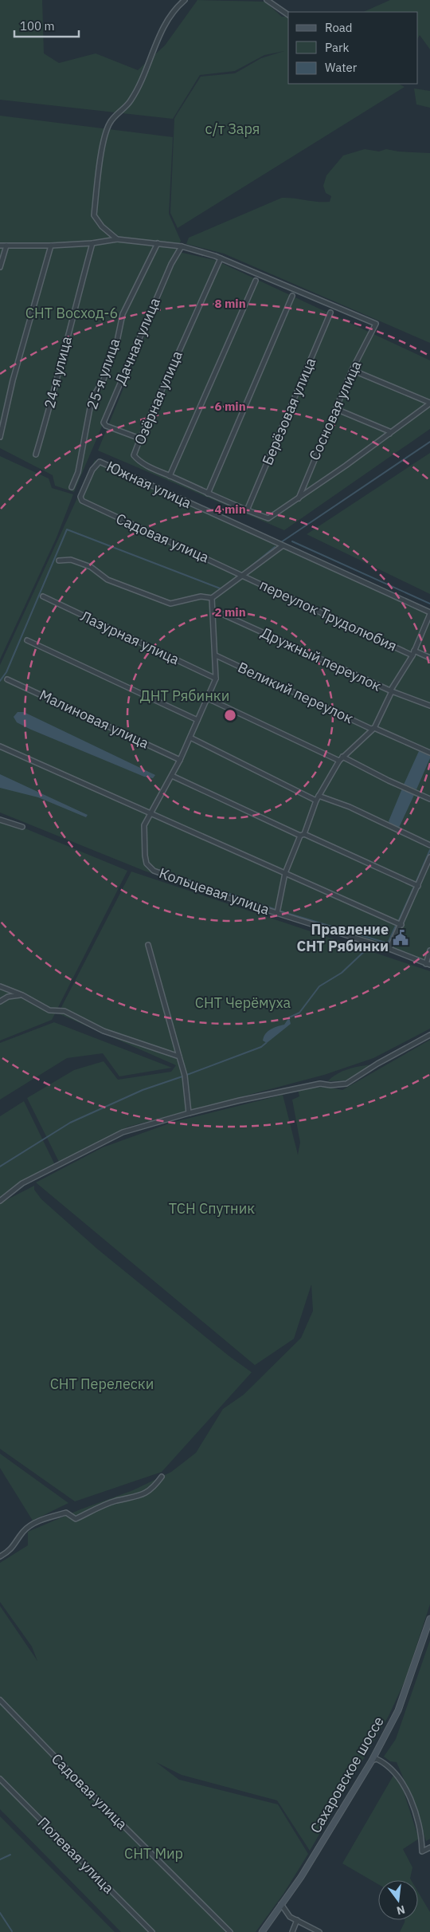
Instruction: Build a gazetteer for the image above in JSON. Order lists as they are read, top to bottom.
{
  "streets": {
    "main road": ["Сахаровское шоссе"],
    "street": [
      "Дачная улица",
      "24-я улица",
      "25-я улица",
      "Озёрная улица",
      "Сосновая улица",
      "Берёзовая улица",
      "Южная улица",
      "Садовая улица",
      "переулок Трудолюбия",
      "Лазурная улица",
      "Дружный переулок",
      "Великий переулок",
      "Малиновая улица",
      "Кольцевая улица",
      "Полевая улица"
    ]
  },
  "crossings": [
    ["Дачная улица", "Озёрная улица"],
    ["Озёрная улица", "Сосновая улица"],
    ["Озёрная улица", "Берёзовая улица"],
    ["Южная улица", "Садовая улица"],
    ["Садовая улица", "переулок Трудолюбия"],
    ["Лазурная улица", "Кольцевая улица"],
    ["Дружный переулок", "Кольцевая улица"],
    ["Великий переулок", "Кольцевая улица"],
    ["Малиновая улица", "Кольцевая улица"]
  ],
  "parks": [
    "с/т Заря",
    "СНТ Восход-6",
    "ДНТ Рябинки",
    "СНТ Черёмуха",
    "ТСН Спутник",
    "СНТ Перелески",
    "СНТ Мир"
  ],
  "places": {
    "public building": ["Правление СНТ Рябинки"]
  },
  "legend": ["Road", "Park", "Water"],
  "scale_bar": "100 m",
  "north": "bottom",
  "rings": [
    "8 min",
    "6 min",
    "4 min",
    "2 min"
  ]
}
